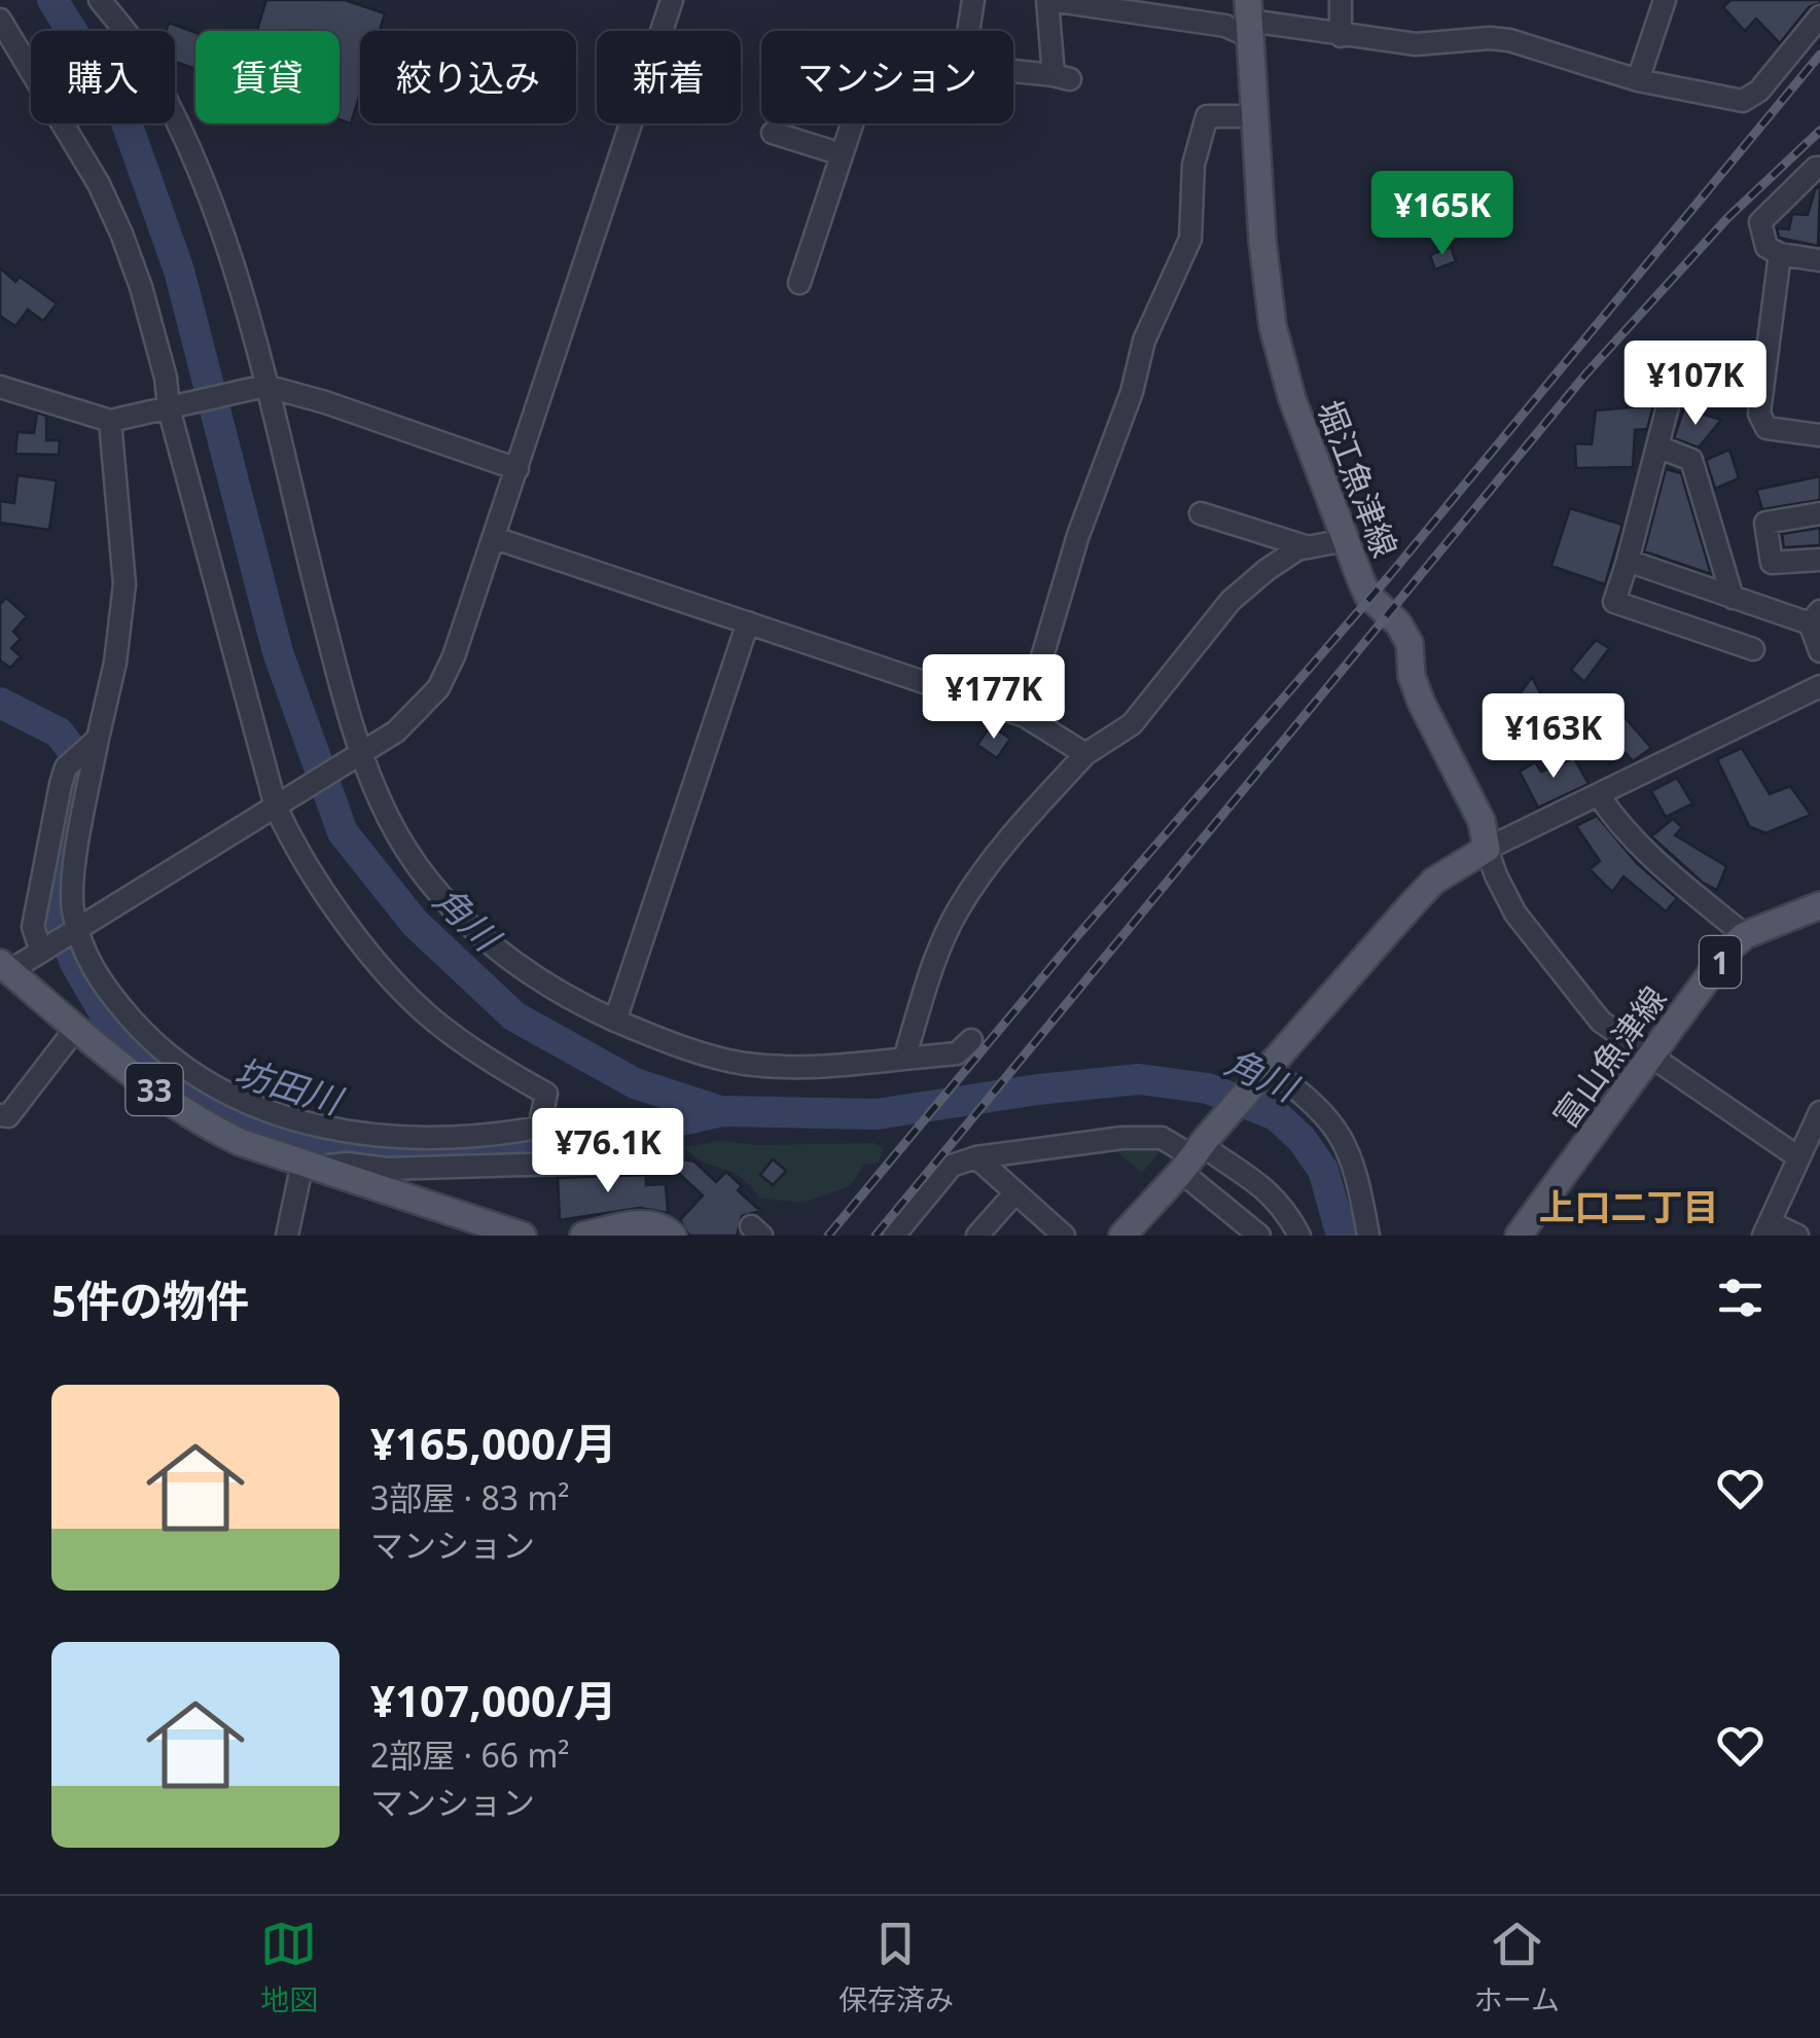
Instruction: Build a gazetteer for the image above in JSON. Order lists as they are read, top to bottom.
{
  "streets": {
    "main road": [
      "堀江魚津線",
      "1",
      "富山魚津線",
      "33"
    ]
  },
  "districts": ["上口二丁目"],
  "water": ["角川", "坊田川"],
  "page": {
    "chip": [
      "購入",
      "賃貸",
      "絞り込み",
      "新着",
      "マンション"
    ],
    "price": [
      "¥165K",
      "¥107K",
      "¥177K",
      "¥163K",
      "¥76.1K"
    ],
    "heading": "5件の物件",
    "list": [
      {
        "name": "¥165,000/月",
        "note": "3部屋 · 83 m² · マンション"
      },
      {
        "name": "¥107,000/月",
        "note": "2部屋 · 66 m² · マンション"
      }
    ],
    "tabs": ["地図", "保存済み", "ホーム"]
  }
}
